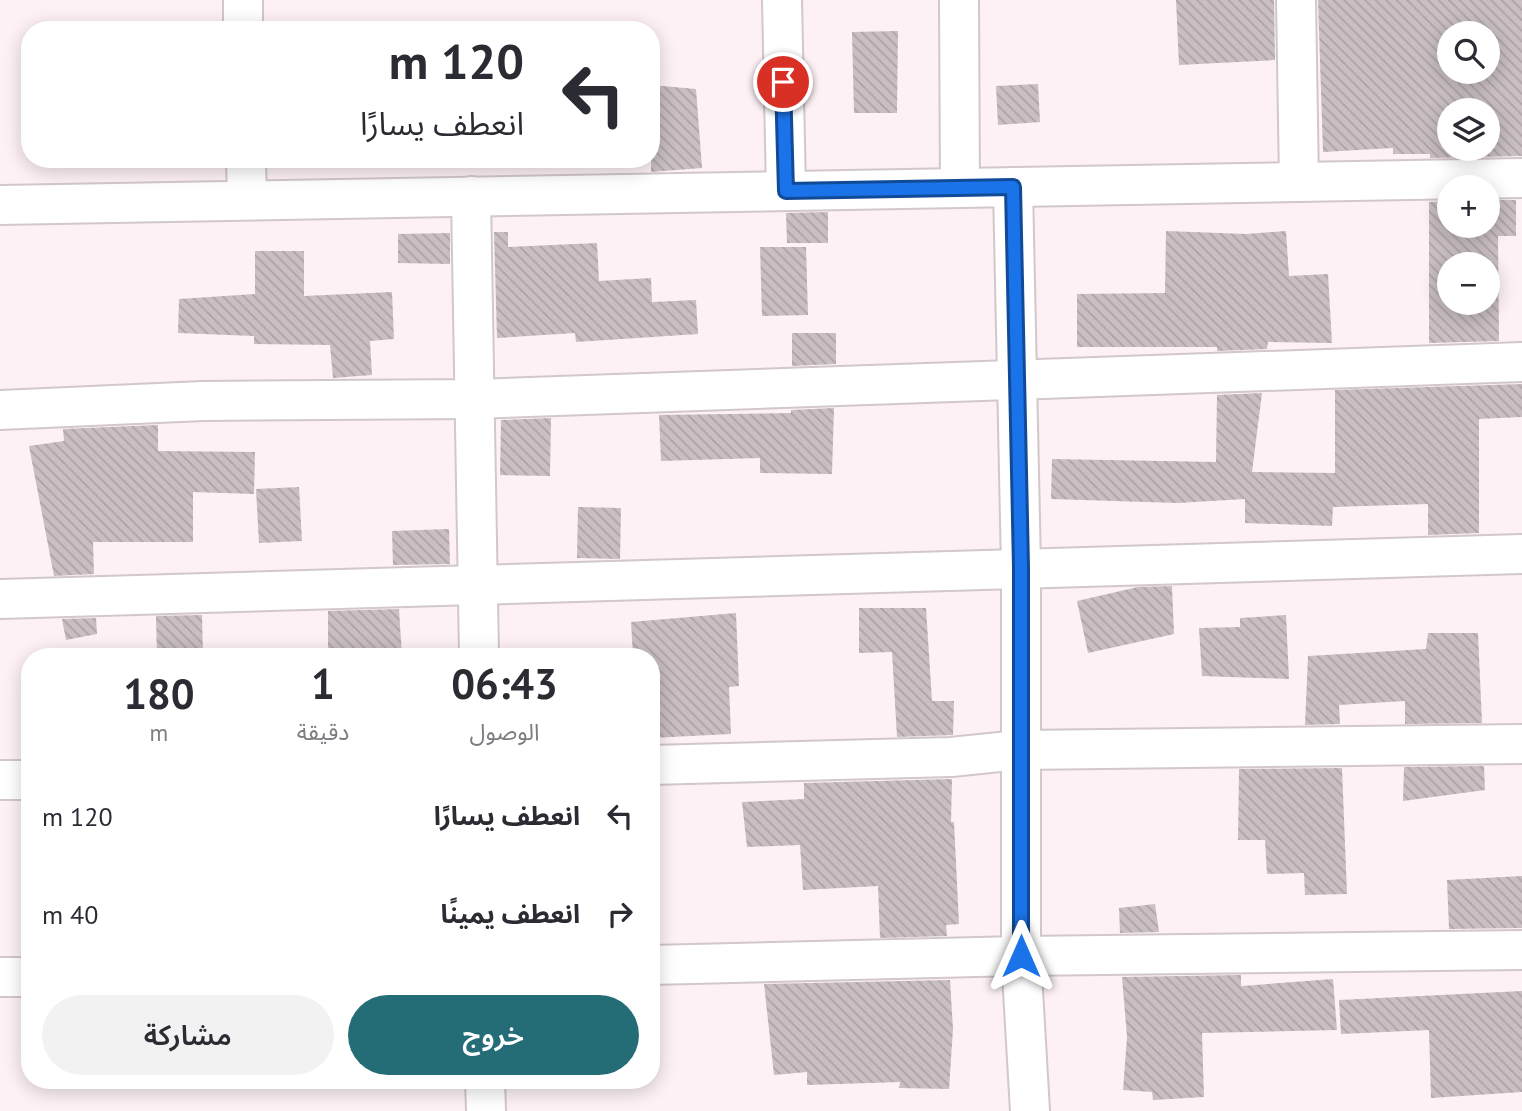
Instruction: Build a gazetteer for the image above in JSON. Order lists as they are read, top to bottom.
{
  "page": {
    "map_buttons": ["+", "−"],
    "turn": ["120 m", "انعطف يسارًا"],
    "eta": [
      "06:43",
      "الوصول",
      "1",
      "دقيقة",
      "180",
      "m"
    ],
    "list": [
      {
        "name": "انعطف يسارًا",
        "value": "120 m"
      },
      {
        "name": "انعطف يمينًا",
        "value": "40 m"
      }
    ],
    "buttons": ["خروج", "مشاركة"]
  }
}
